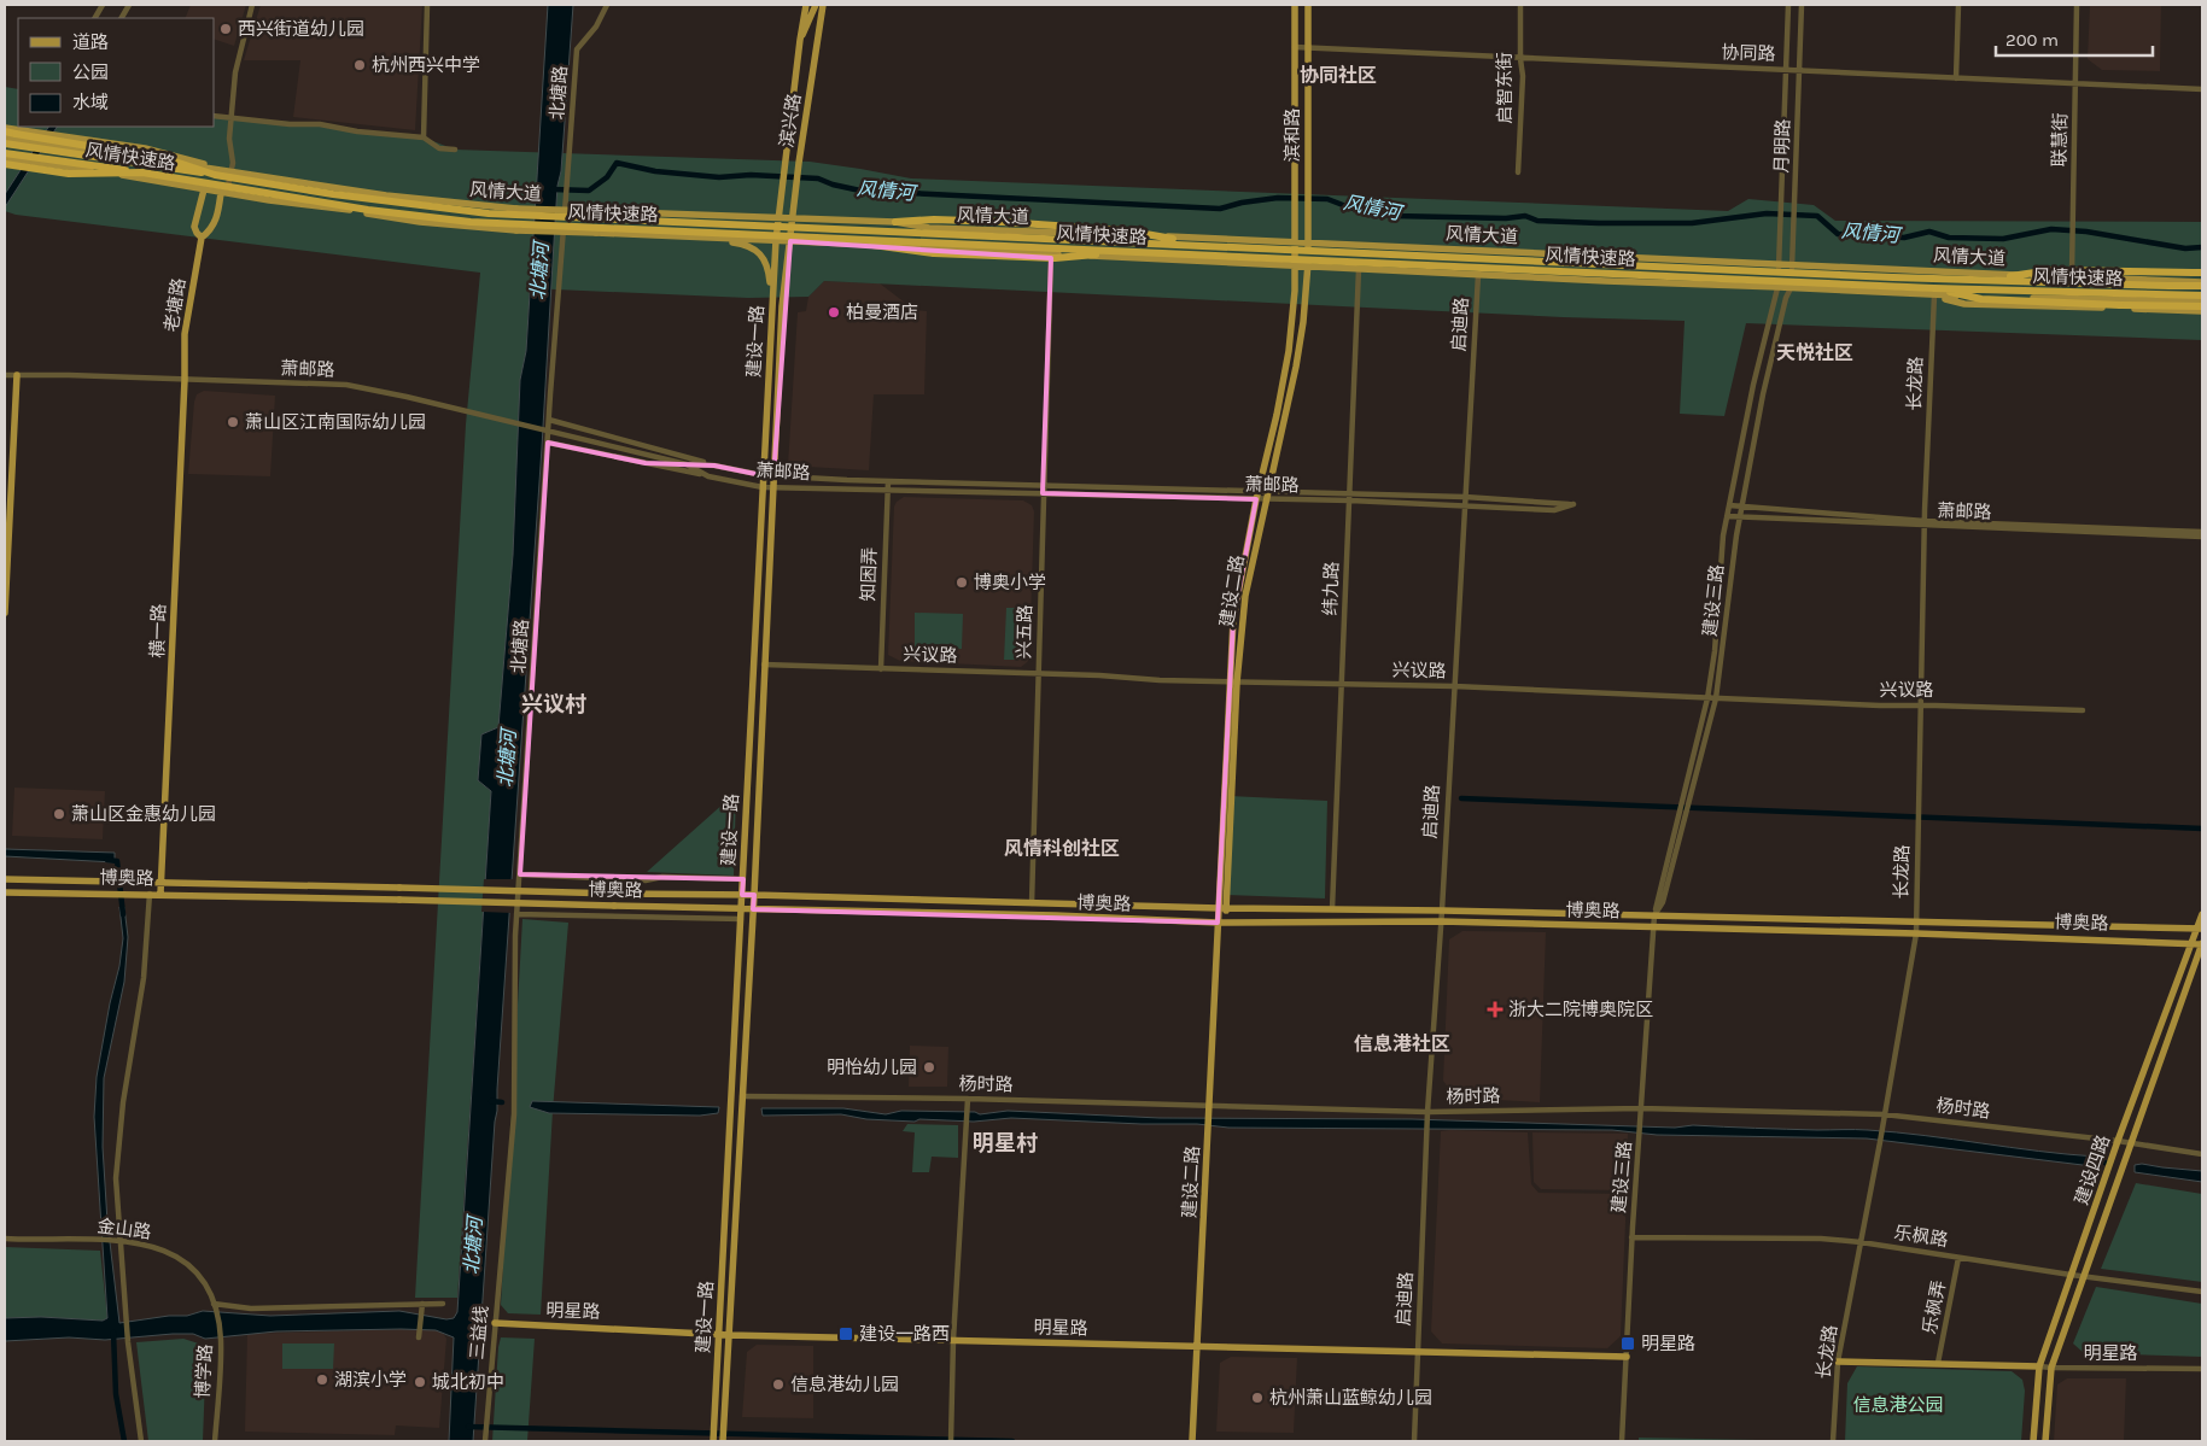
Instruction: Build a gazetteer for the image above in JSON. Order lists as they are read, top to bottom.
{
  "streets": {
    "highway": ["风情快速路"],
    "main road": [
      "滨兴路",
      "滨和路",
      "风情大道",
      "老塘路",
      "建设一路",
      "建设二路",
      "横一路",
      "兴议路",
      "博奥路",
      "建设四路",
      "明星路"
    ],
    "street": [
      "协同路",
      "启智东街",
      "北塘路",
      "联慧街",
      "月明路",
      "启迪路",
      "萧邮路",
      "长龙路",
      "知困弄",
      "纬九路",
      "建设三路",
      "兴五路",
      "杨时路",
      "金山路",
      "乐枫路",
      "乐枫弄",
      "三益线",
      "博学路"
    ]
  },
  "crossings": [
    ["协同路", "启智东街"],
    ["协同路", "滨和路"],
    ["协同路", "联慧街"],
    ["协同路", "月明路"],
    ["北塘路", "萧邮路"],
    ["北塘路", "三益线"],
    ["滨兴路", "风情大道"],
    ["滨兴路", "建设一路"],
    ["滨和路", "风情大道"],
    ["滨和路", "建设二路"],
    ["联慧街", "风情大道"],
    ["月明路", "风情大道"],
    ["月明路", "建设三路"],
    ["风情快速路", "风情大道"],
    ["风情快速路", "长龙路"],
    ["风情大道", "老塘路"],
    ["风情大道", "启迪路"],
    ["风情大道", "建设一路"],
    ["风情大道", "长龙路"],
    ["风情大道", "纬九路"],
    ["风情大道", "建设二路"],
    ["风情大道", "建设三路"],
    ["风情大道", "兴五路"],
    ["老塘路", "萧邮路"],
    ["老塘路", "横一路"],
    ["启迪路", "萧邮路"],
    ["启迪路", "兴议路"],
    ["启迪路", "博奥路"],
    ["启迪路", "杨时路"],
    ["启迪路", "明星路"],
    ["建设一路", "萧邮路"],
    ["建设一路", "兴议路"],
    ["建设一路", "博奥路"],
    ["建设一路", "杨时路"],
    ["建设一路", "明星路"],
    ["萧邮路", "长龙路"],
    ["萧邮路", "知困弄"],
    ["萧邮路", "纬九路"],
    ["萧邮路", "建设二路"],
    ["萧邮路", "建设三路"],
    ["萧邮路", "横一路"],
    ["萧邮路", "兴五路"],
    ["长龙路", "兴议路"],
    ["长龙路", "博奥路"],
    ["长龙路", "杨时路"],
    ["长龙路", "乐枫路"],
    ["长龙路", "明星路"],
    ["知困弄", "兴议路"],
    ["纬九路", "兴议路"],
    ["纬九路", "博奥路"],
    ["建设二路", "兴议路"],
    ["建设二路", "博奥路"],
    ["建设二路", "杨时路"],
    ["建设二路", "明星路"],
    ["建设三路", "兴议路"],
    ["建设三路", "博奥路"],
    ["建设三路", "杨时路"],
    ["建设三路", "乐枫路"],
    ["建设三路", "明星路"],
    ["横一路", "博奥路"],
    ["兴五路", "兴议路"],
    ["兴五路", "博奥路"],
    ["博奥路", "建设四路"],
    ["杨时路", "建设四路"],
    ["建设四路", "乐枫路"],
    ["建设四路", "明星路"],
    ["金山路", "博学路"],
    ["乐枫路", "乐枫弄"],
    ["乐枫弄", "明星路"],
    ["明星路", "三益线"]
  ],
  "districts": [
    "协同社区",
    "天悦社区",
    "兴议村",
    "风情科创社区",
    "信息港社区",
    "明星村"
  ],
  "water": ["风情河", "北塘河"],
  "parks": ["信息港公园"],
  "places": {
    "other": [
      "西兴街道幼儿园",
      "杭州西兴中学",
      "柏曼酒店",
      "萧山区江南国际幼儿园",
      "博奥小学",
      "萧山区金惠幼儿园",
      "明怡幼儿园",
      "湖滨小学",
      "城北初中",
      "信息港幼儿园",
      "杭州萧山蓝鲸幼儿园"
    ],
    "health": ["浙大二院博奥院区"],
    "transit": ["建设一路西", "明星路"]
  },
  "legend": ["道路", "公园", "水域"],
  "scale_bar": "200 m"
}
